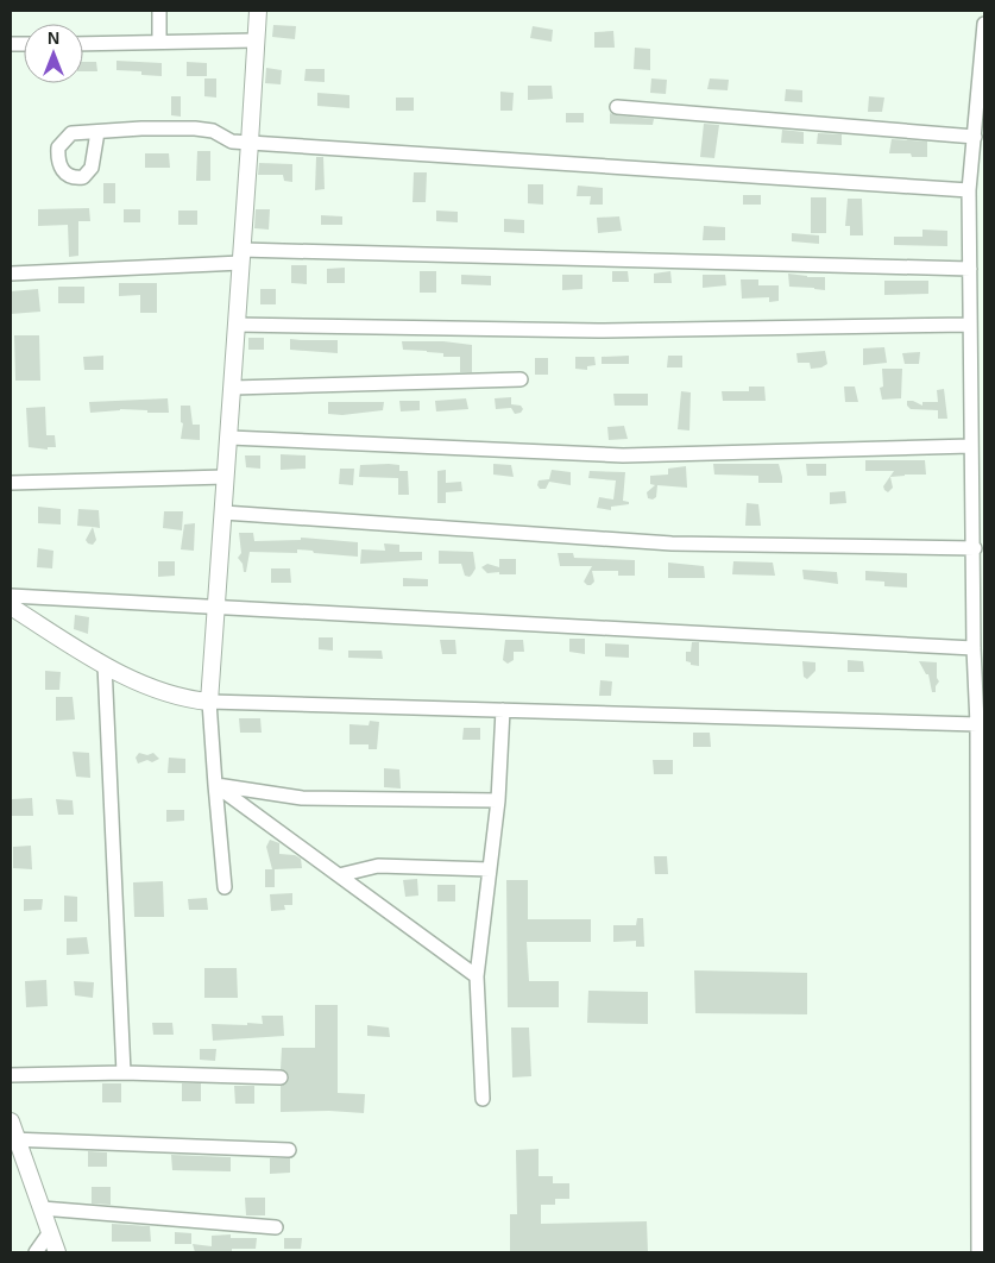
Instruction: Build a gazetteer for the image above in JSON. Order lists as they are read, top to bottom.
{
  "north": "top"
}
